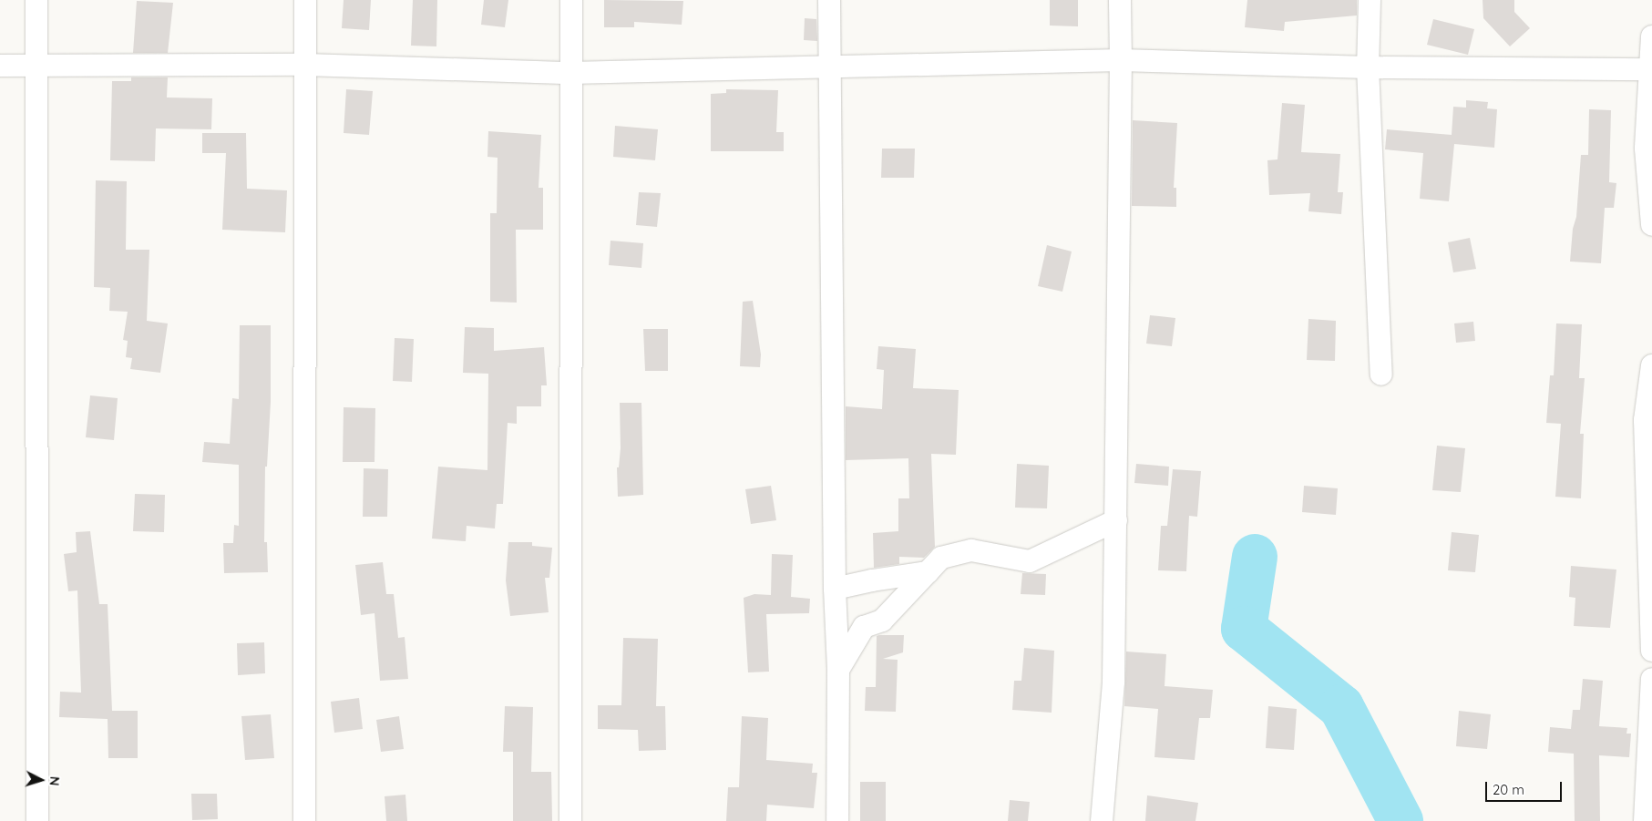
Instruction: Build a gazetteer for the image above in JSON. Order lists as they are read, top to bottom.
{
  "scale_bar": "20 m",
  "north": "right"
}
